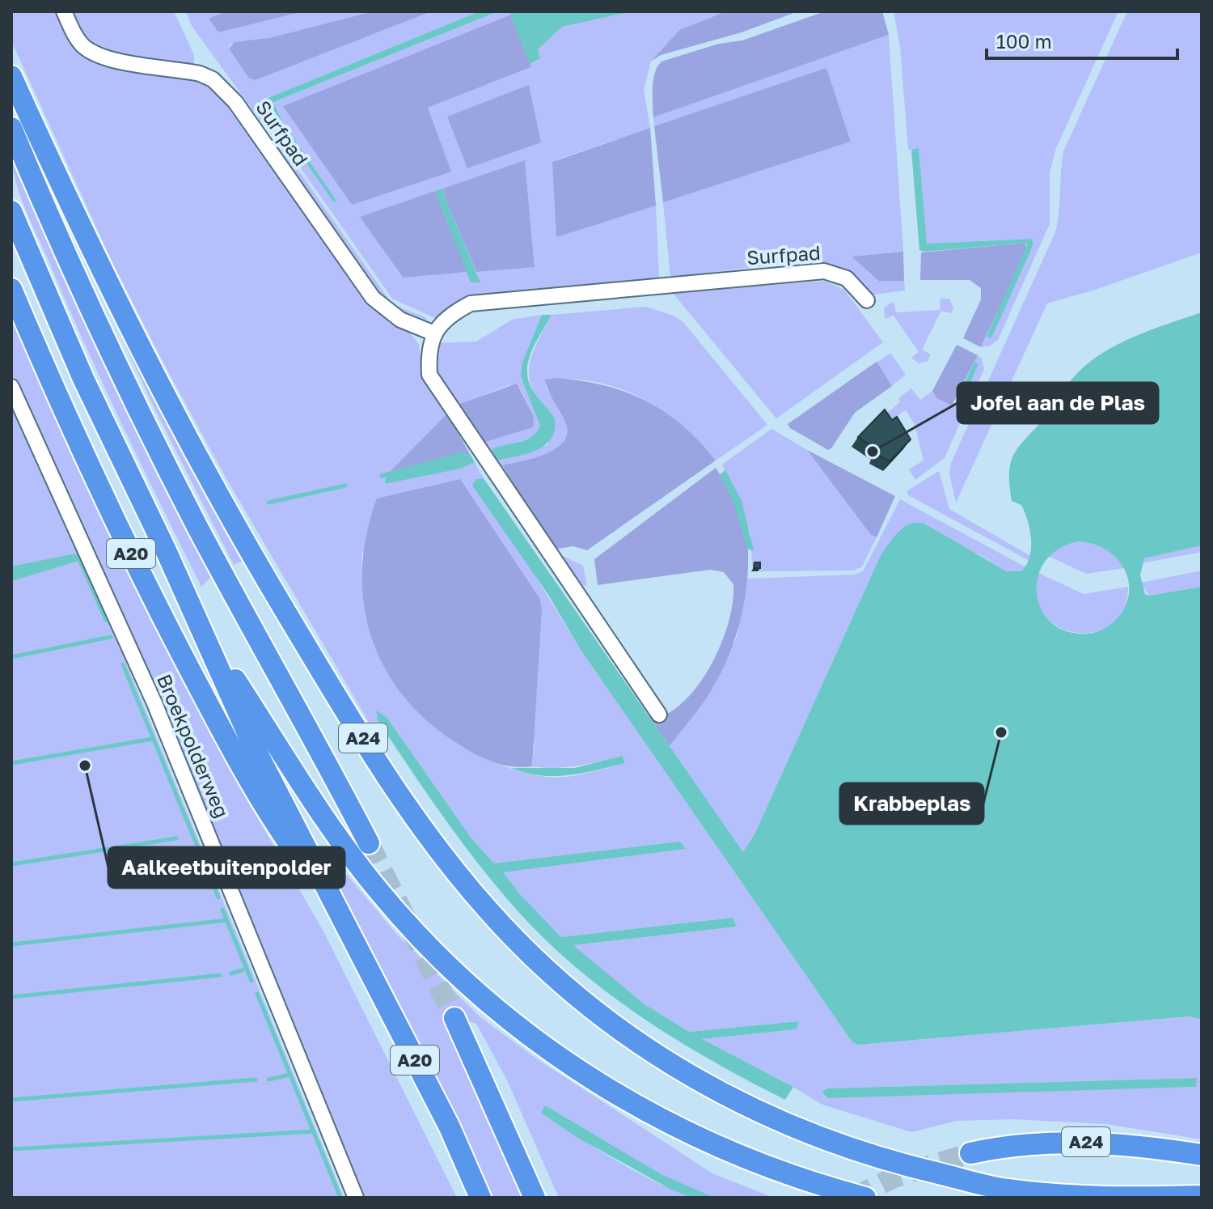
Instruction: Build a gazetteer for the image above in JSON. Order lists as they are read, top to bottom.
{
  "streets": {
    "highway": ["A20", "A24"],
    "street": ["Surfpad", "Broekpolderweg"]
  },
  "places": ["Jofel aan de Plas", "Krabbeplas", "Aalkeetbuitenpolder"],
  "scale_bar": "100 m"
}
